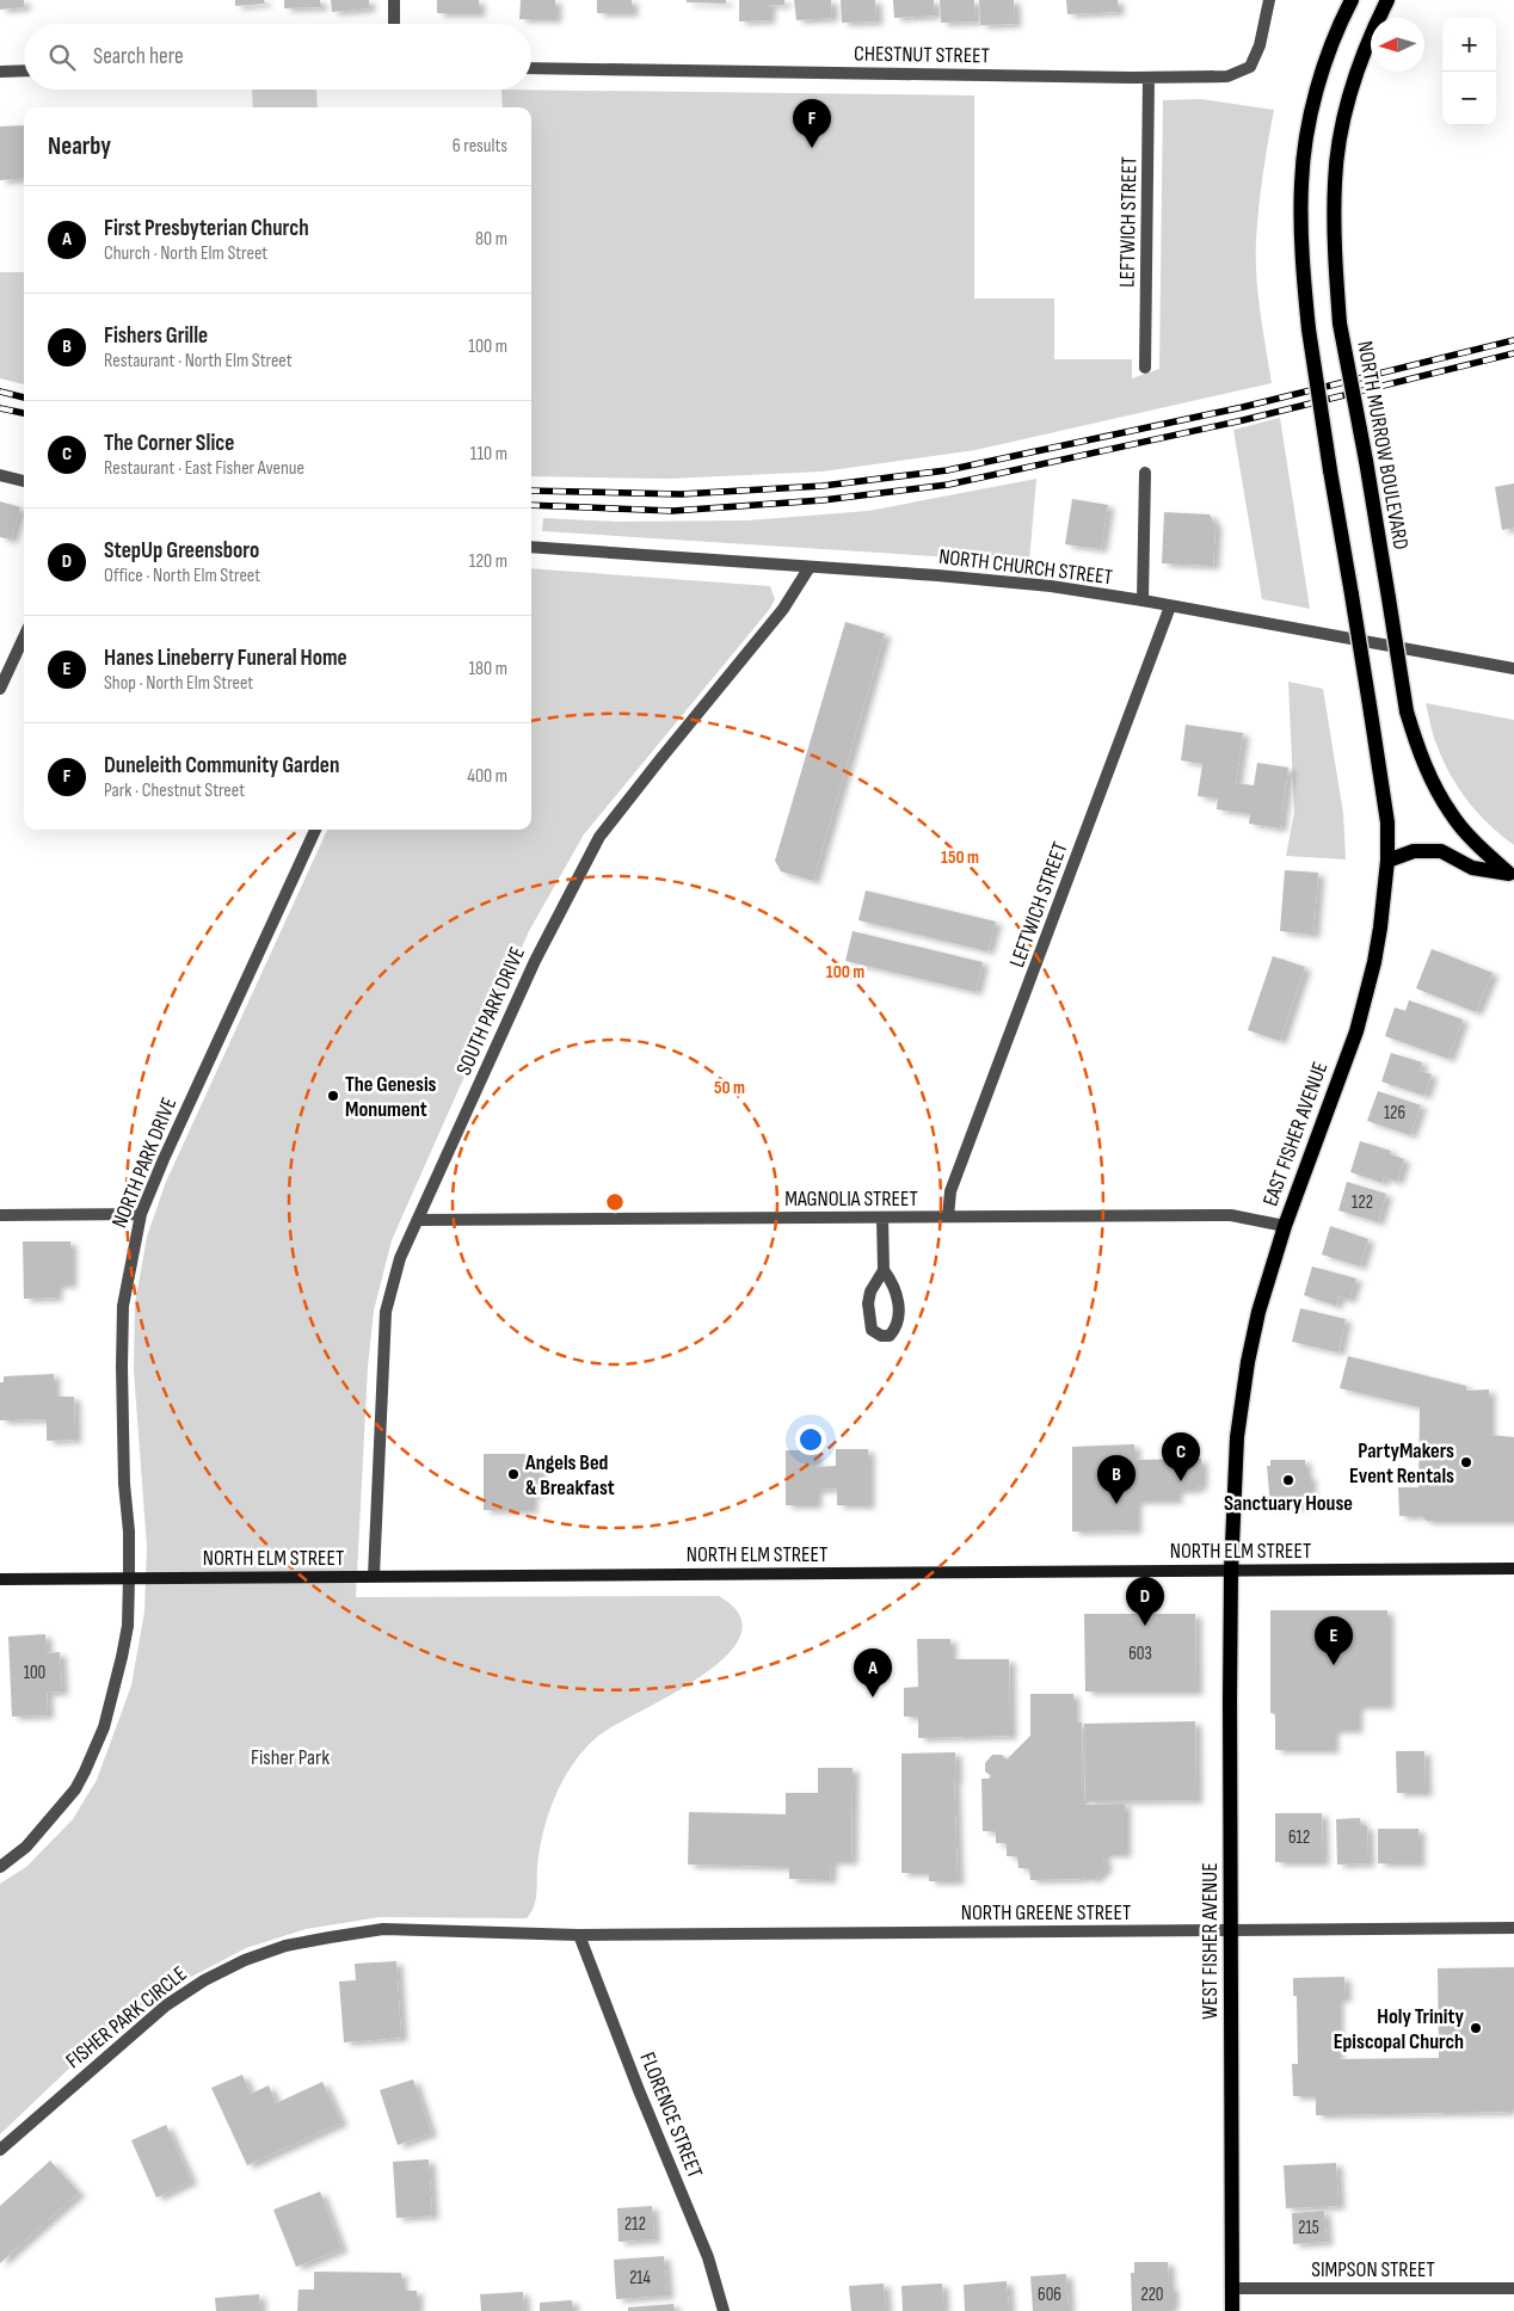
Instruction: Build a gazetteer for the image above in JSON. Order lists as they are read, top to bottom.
{
  "streets": {
    "main road": [
      "NORTH MURROW BOULEVARD",
      "EAST FISHER AVENUE",
      "NORTH ELM STREET",
      "WEST FISHER AVENUE"
    ],
    "street": [
      "CHESTNUT STREET",
      "LEFTWICH STREET",
      "NORTH CHURCH STREET",
      "SOUTH PARK DRIVE",
      "NORTH PARK DRIVE",
      "MAGNOLIA STREET",
      "NORTH GREENE STREET",
      "FISHER PARK CIRCLE",
      "FLORENCE STREET",
      "SIMPSON STREET"
    ]
  },
  "crossings": [
    ["CHESTNUT STREET", "LEFTWICH STREET"],
    ["LEFTWICH STREET", "NORTH CHURCH STREET"],
    ["LEFTWICH STREET", "MAGNOLIA STREET"],
    ["NORTH CHURCH STREET", "SOUTH PARK DRIVE"],
    ["SOUTH PARK DRIVE", "MAGNOLIA STREET"],
    ["SOUTH PARK DRIVE", "NORTH ELM STREET"],
    ["EAST FISHER AVENUE", "MAGNOLIA STREET"],
    ["EAST FISHER AVENUE", "NORTH ELM STREET"],
    ["EAST FISHER AVENUE", "WEST FISHER AVENUE"],
    ["NORTH PARK DRIVE", "NORTH ELM STREET"],
    ["NORTH ELM STREET", "WEST FISHER AVENUE"],
    ["NORTH GREENE STREET", "WEST FISHER AVENUE"],
    ["NORTH GREENE STREET", "FISHER PARK CIRCLE"],
    ["NORTH GREENE STREET", "FLORENCE STREET"],
    ["WEST FISHER AVENUE", "SIMPSON STREET"],
    ["FISHER PARK CIRCLE", "FLORENCE STREET"]
  ],
  "parks": ["Fisher Park"],
  "places": [
    "The Genesis Monument",
    "PartyMakers Event Rentals",
    "Angels Bed & Breakfast",
    "Sanctuary House",
    "Holy Trinity Episcopal Church"
  ],
  "house_numbers": [
    "126",
    "122",
    "603",
    "100",
    "612",
    "212",
    "215",
    "214",
    "606",
    "220"
  ],
  "north": "left",
  "page": {
    "map_buttons": ["+", "−"],
    "search": "Search here",
    "pins": [
      "F",
      "C",
      "B",
      "D",
      "E",
      "A"
    ],
    "heading": ["Nearby", "6 results"],
    "list": [
      {
        "mark": "A",
        "name": "First Presbyterian Church",
        "note": "Church · North Elm Street",
        "value": "80 m"
      },
      {
        "mark": "B",
        "name": "Fishers Grille",
        "note": "Restaurant · North Elm Street",
        "value": "100 m"
      },
      {
        "mark": "C",
        "name": "The Corner Slice",
        "note": "Restaurant · East Fisher Avenue",
        "value": "110 m"
      },
      {
        "mark": "D",
        "name": "StepUp Greensboro",
        "note": "Office · North Elm Street",
        "value": "120 m"
      },
      {
        "mark": "E",
        "name": "Hanes Lineberry Funeral Home",
        "note": "Shop · North Elm Street",
        "value": "180 m"
      },
      {
        "mark": "F",
        "name": "Duneleith Community Garden",
        "note": "Park · Chestnut Street",
        "value": "400 m"
      }
    ]
  },
  "rings": ["150 m", "100 m", "50 m"]
}
